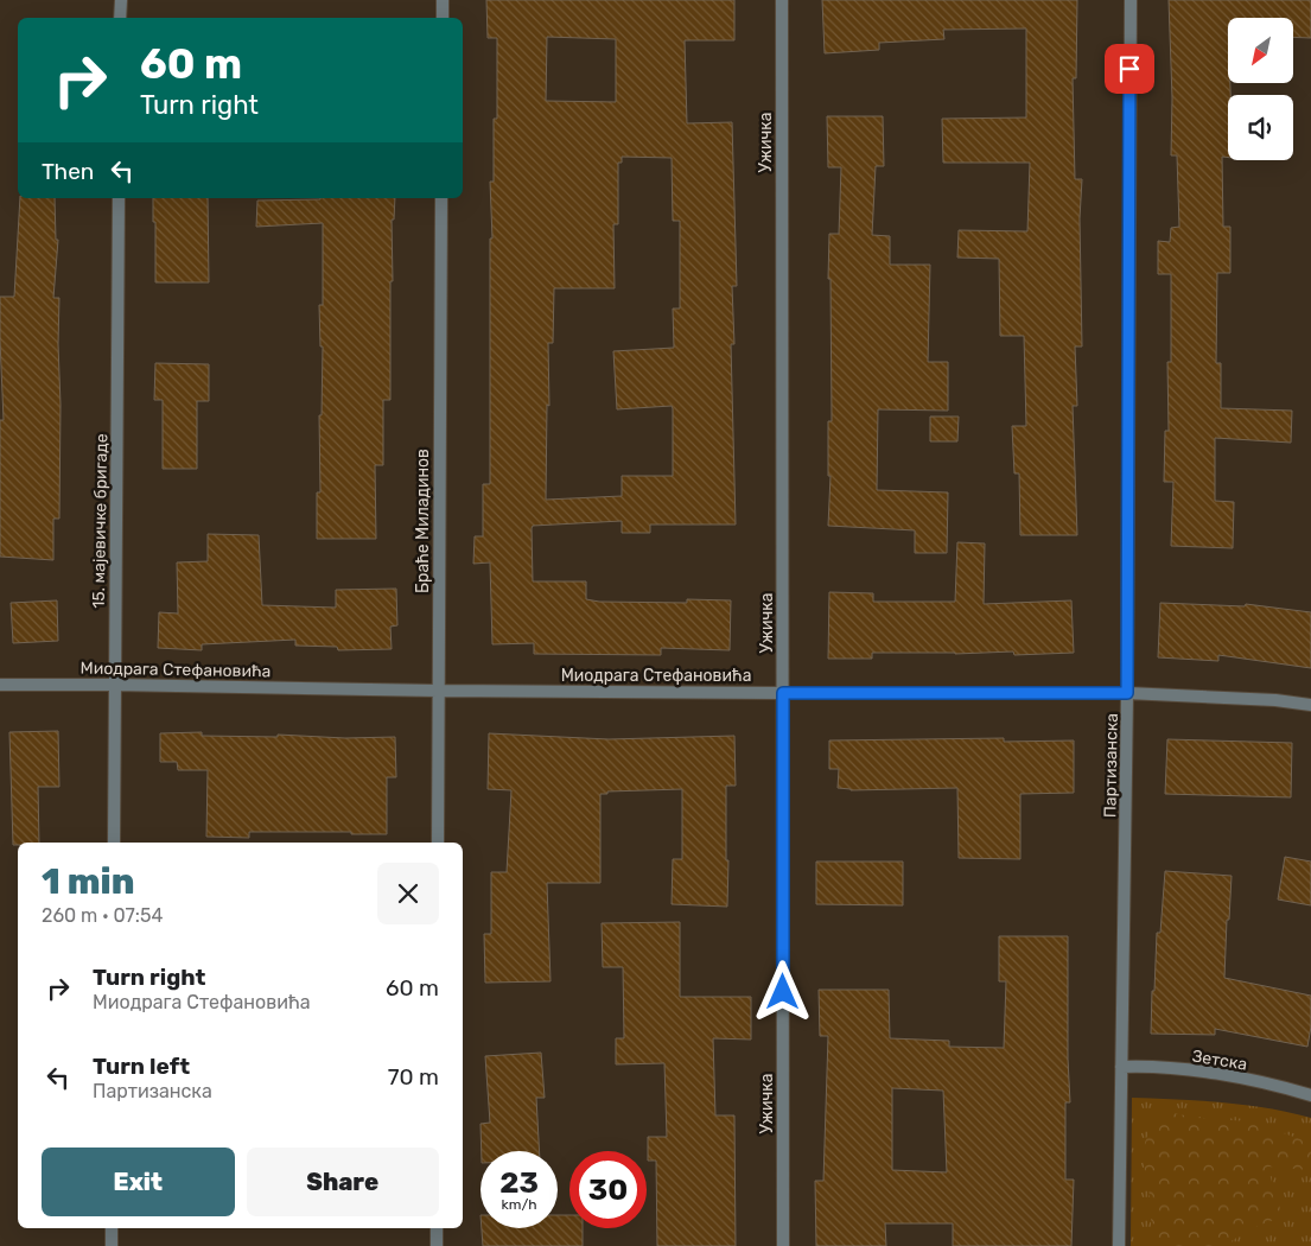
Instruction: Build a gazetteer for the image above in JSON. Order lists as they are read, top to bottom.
{
  "streets": {
    "street": [
      "Ужичка",
      "15. мајевичке бригаде",
      "Браће Миладинов",
      "Миодрага Стефановића",
      "Партизанска",
      "Зетска"
    ]
  },
  "crossings": [
    ["Ужичка", "Миодрага Стефановића"],
    ["15. мајевичке бригаде", "Миодрага Стефановића"],
    ["Браће Миладинов", "Миодрага Стефановића"],
    ["Миодрага Стефановића", "Партизанска"],
    ["Партизанска", "Зетска"]
  ],
  "north": "bottom left",
  "page": {
    "turn": ["60 m", "Turn right"],
    "then": "Then",
    "heading": ["1 min", "260 m · 07:54"],
    "list": [
      {
        "name": "Turn right",
        "note": "Миодрага Стефановића",
        "value": "60 m"
      },
      {
        "name": "Turn left",
        "note": "Партизанска",
        "value": "70 m"
      }
    ],
    "buttons": ["Exit", "Share"],
    "speed": "23 km/h",
    "limit": "30"
  }
}
